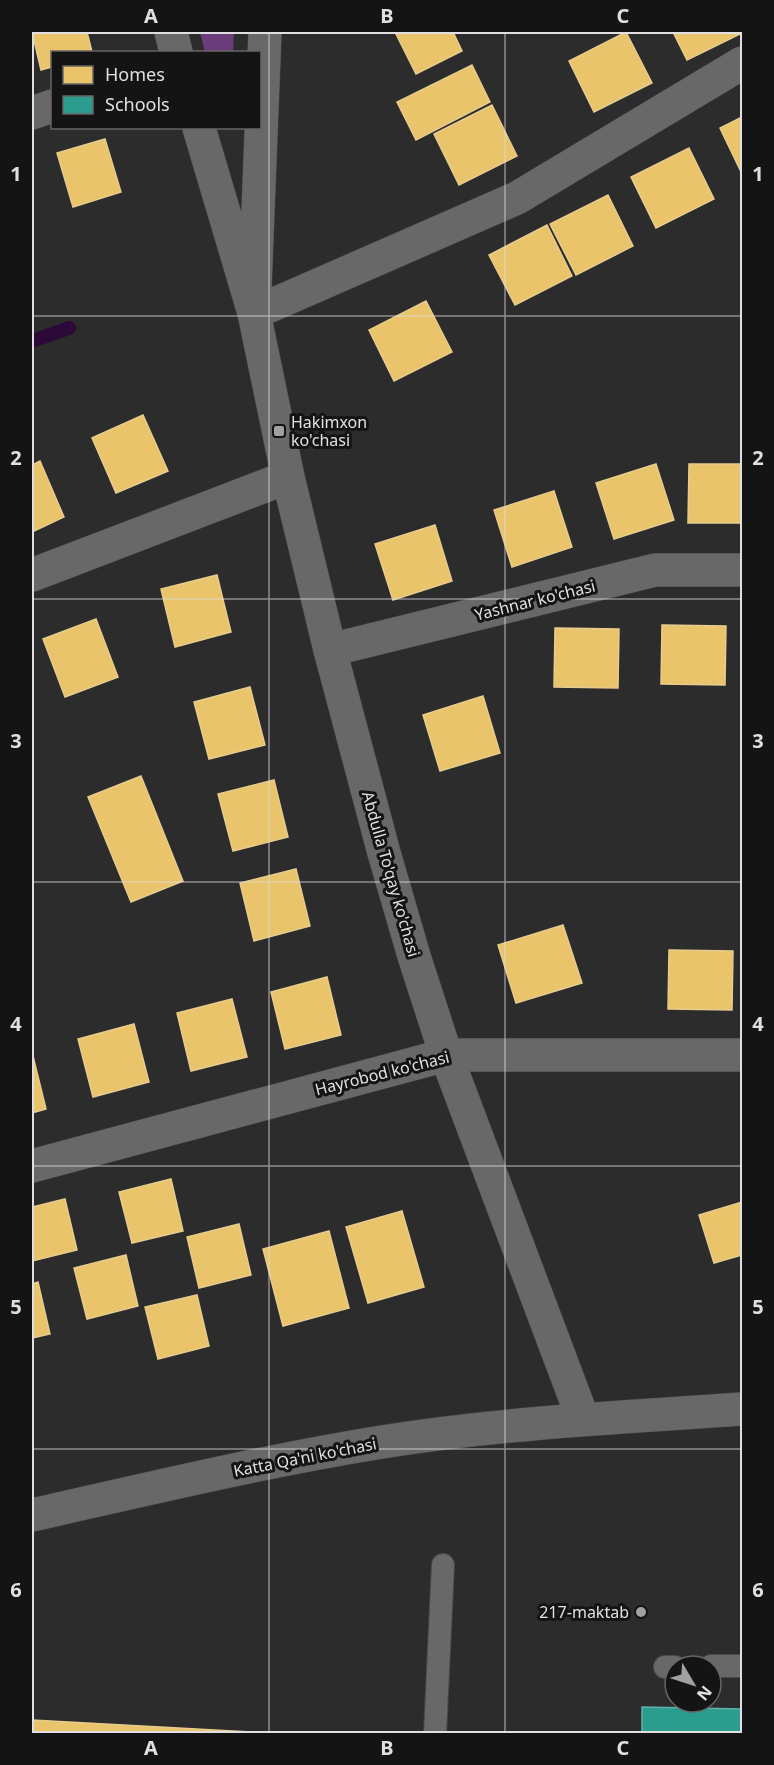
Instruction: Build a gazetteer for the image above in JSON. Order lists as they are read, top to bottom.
{
  "streets": {
    "street": [
      "Yashnar ko'chasi",
      "Abdulla To'qay ko'chasi",
      "Hayrobod ko'chasi",
      "Katta Qa'ni ko'chasi"
    ]
  },
  "crossings": [
    ["Yashnar ko'chasi", "Abdulla To'qay ko'chasi"],
    ["Abdulla To'qay ko'chasi", "Hayrobod ko'chasi"],
    ["Abdulla To'qay ko'chasi", "Katta Qa'ni ko'chasi"]
  ],
  "places": {
    "transit": ["Hakimxon ko'chasi"],
    "other": ["217-maktab"]
  },
  "legend": ["Homes", "Schools"],
  "north": "bottom right",
  "grid": {
    "columns": ["A", "B", "C"],
    "rows": [
      "1",
      "2",
      "3",
      "4",
      "5",
      "6"
    ]
  }
}
